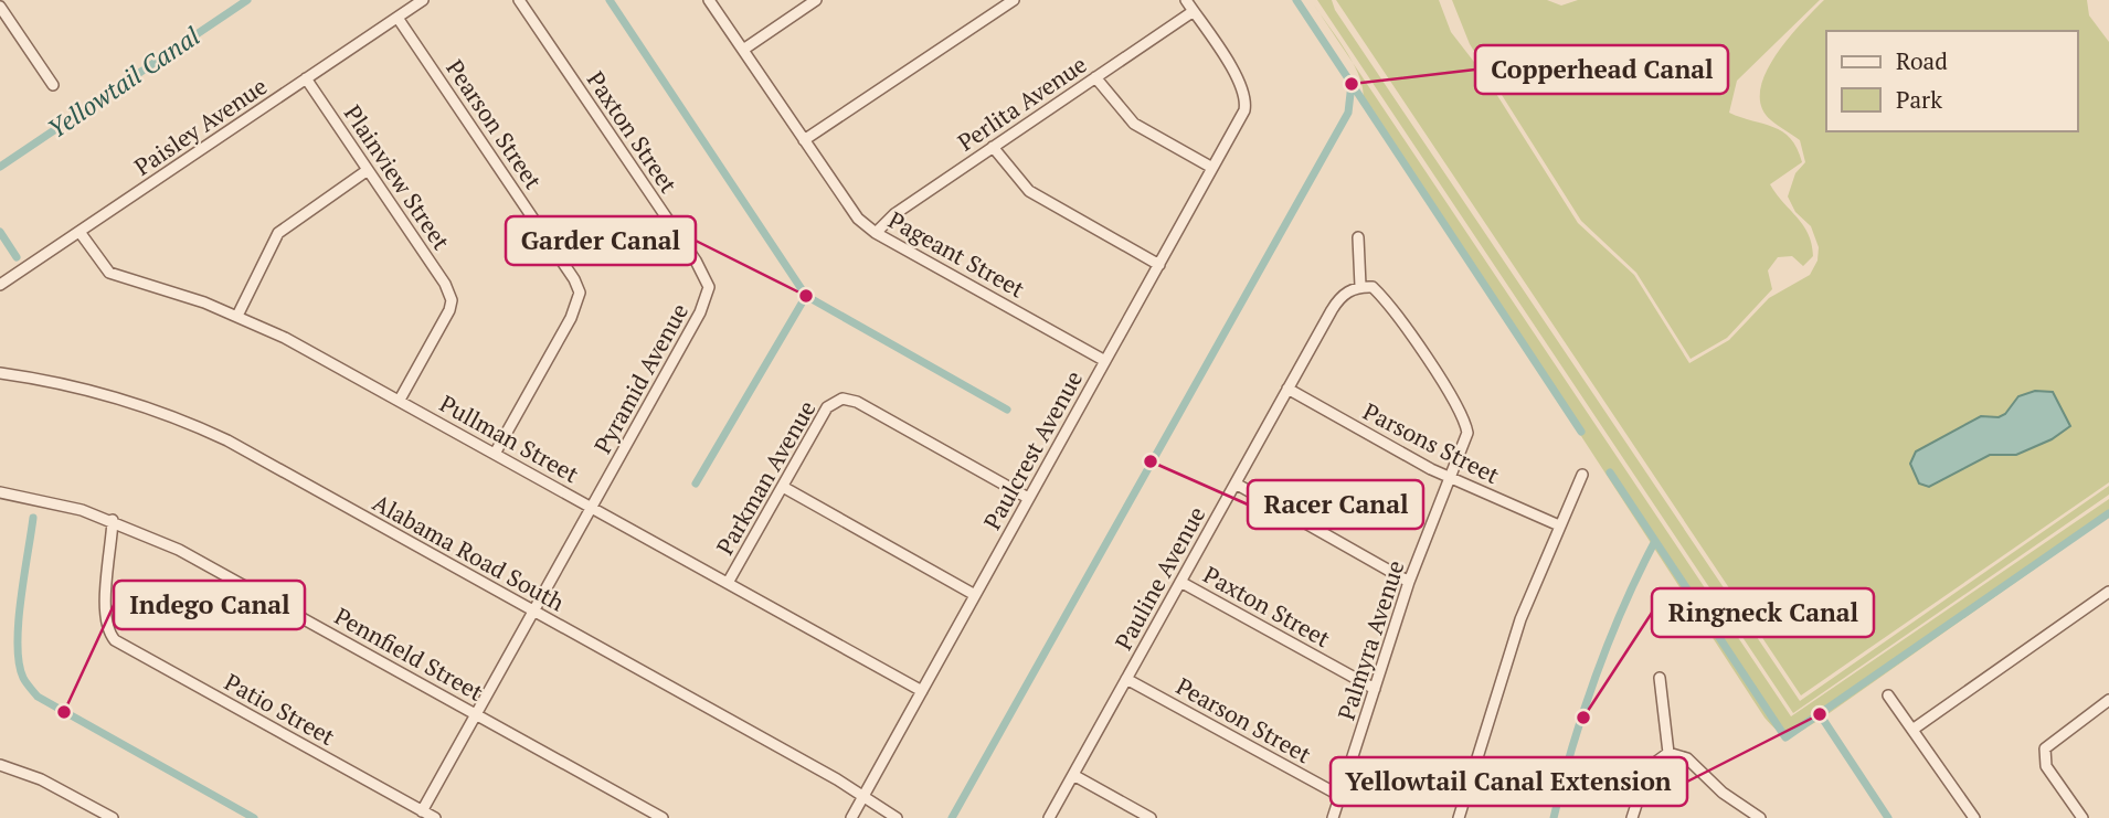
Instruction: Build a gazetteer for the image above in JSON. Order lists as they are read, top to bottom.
{
  "streets": {
    "street": [
      "Perlita Avenue",
      "Pearson Street",
      "Paisley Avenue",
      "Paxton Street",
      "Plainview Street",
      "Pageant Street",
      "Pyramid Avenue",
      "Pullman Street",
      "Parsons Street",
      "Paulcrest Avenue",
      "Parkman Avenue",
      "Alabama Road South",
      "Pauline Avenue",
      "Palmyra Avenue",
      "Pennfield Street",
      "Patio Street"
    ]
  },
  "crossings": [
    ["Perlita Avenue", "Pageant Street"],
    ["Perlita Avenue", "Paulcrest Avenue"],
    ["Pearson Street", "Paisley Avenue"],
    ["Pearson Street", "Pullman Street"],
    ["Pearson Street", "Pauline Avenue"],
    ["Pearson Street", "Palmyra Avenue"],
    ["Paisley Avenue", "Plainview Street"],
    ["Paisley Avenue", "Pullman Street"],
    ["Paxton Street", "Pyramid Avenue"],
    ["Paxton Street", "Pauline Avenue"],
    ["Paxton Street", "Palmyra Avenue"],
    ["Plainview Street", "Pullman Street"],
    ["Pageant Street", "Paulcrest Avenue"],
    ["Pyramid Avenue", "Pullman Street"],
    ["Pyramid Avenue", "Alabama Road South"],
    ["Pyramid Avenue", "Pennfield Street"],
    ["Pyramid Avenue", "Patio Street"],
    ["Pullman Street", "Paulcrest Avenue"],
    ["Pullman Street", "Parkman Avenue"],
    ["Parsons Street", "Pauline Avenue"],
    ["Parsons Street", "Palmyra Avenue"],
    ["Paulcrest Avenue", "Parkman Avenue"],
    ["Paulcrest Avenue", "Alabama Road South"],
    ["Pauline Avenue", "Palmyra Avenue"],
    ["Pennfield Street", "Patio Street"]
  ],
  "water": ["Yellowtail Canal"],
  "places": [
    "Copperhead Canal",
    "Garder Canal",
    "Racer Canal",
    "Indego Canal",
    "Yellowtail Canal Extension",
    "Ringneck Canal"
  ],
  "legend": ["Road", "Park"]
}
